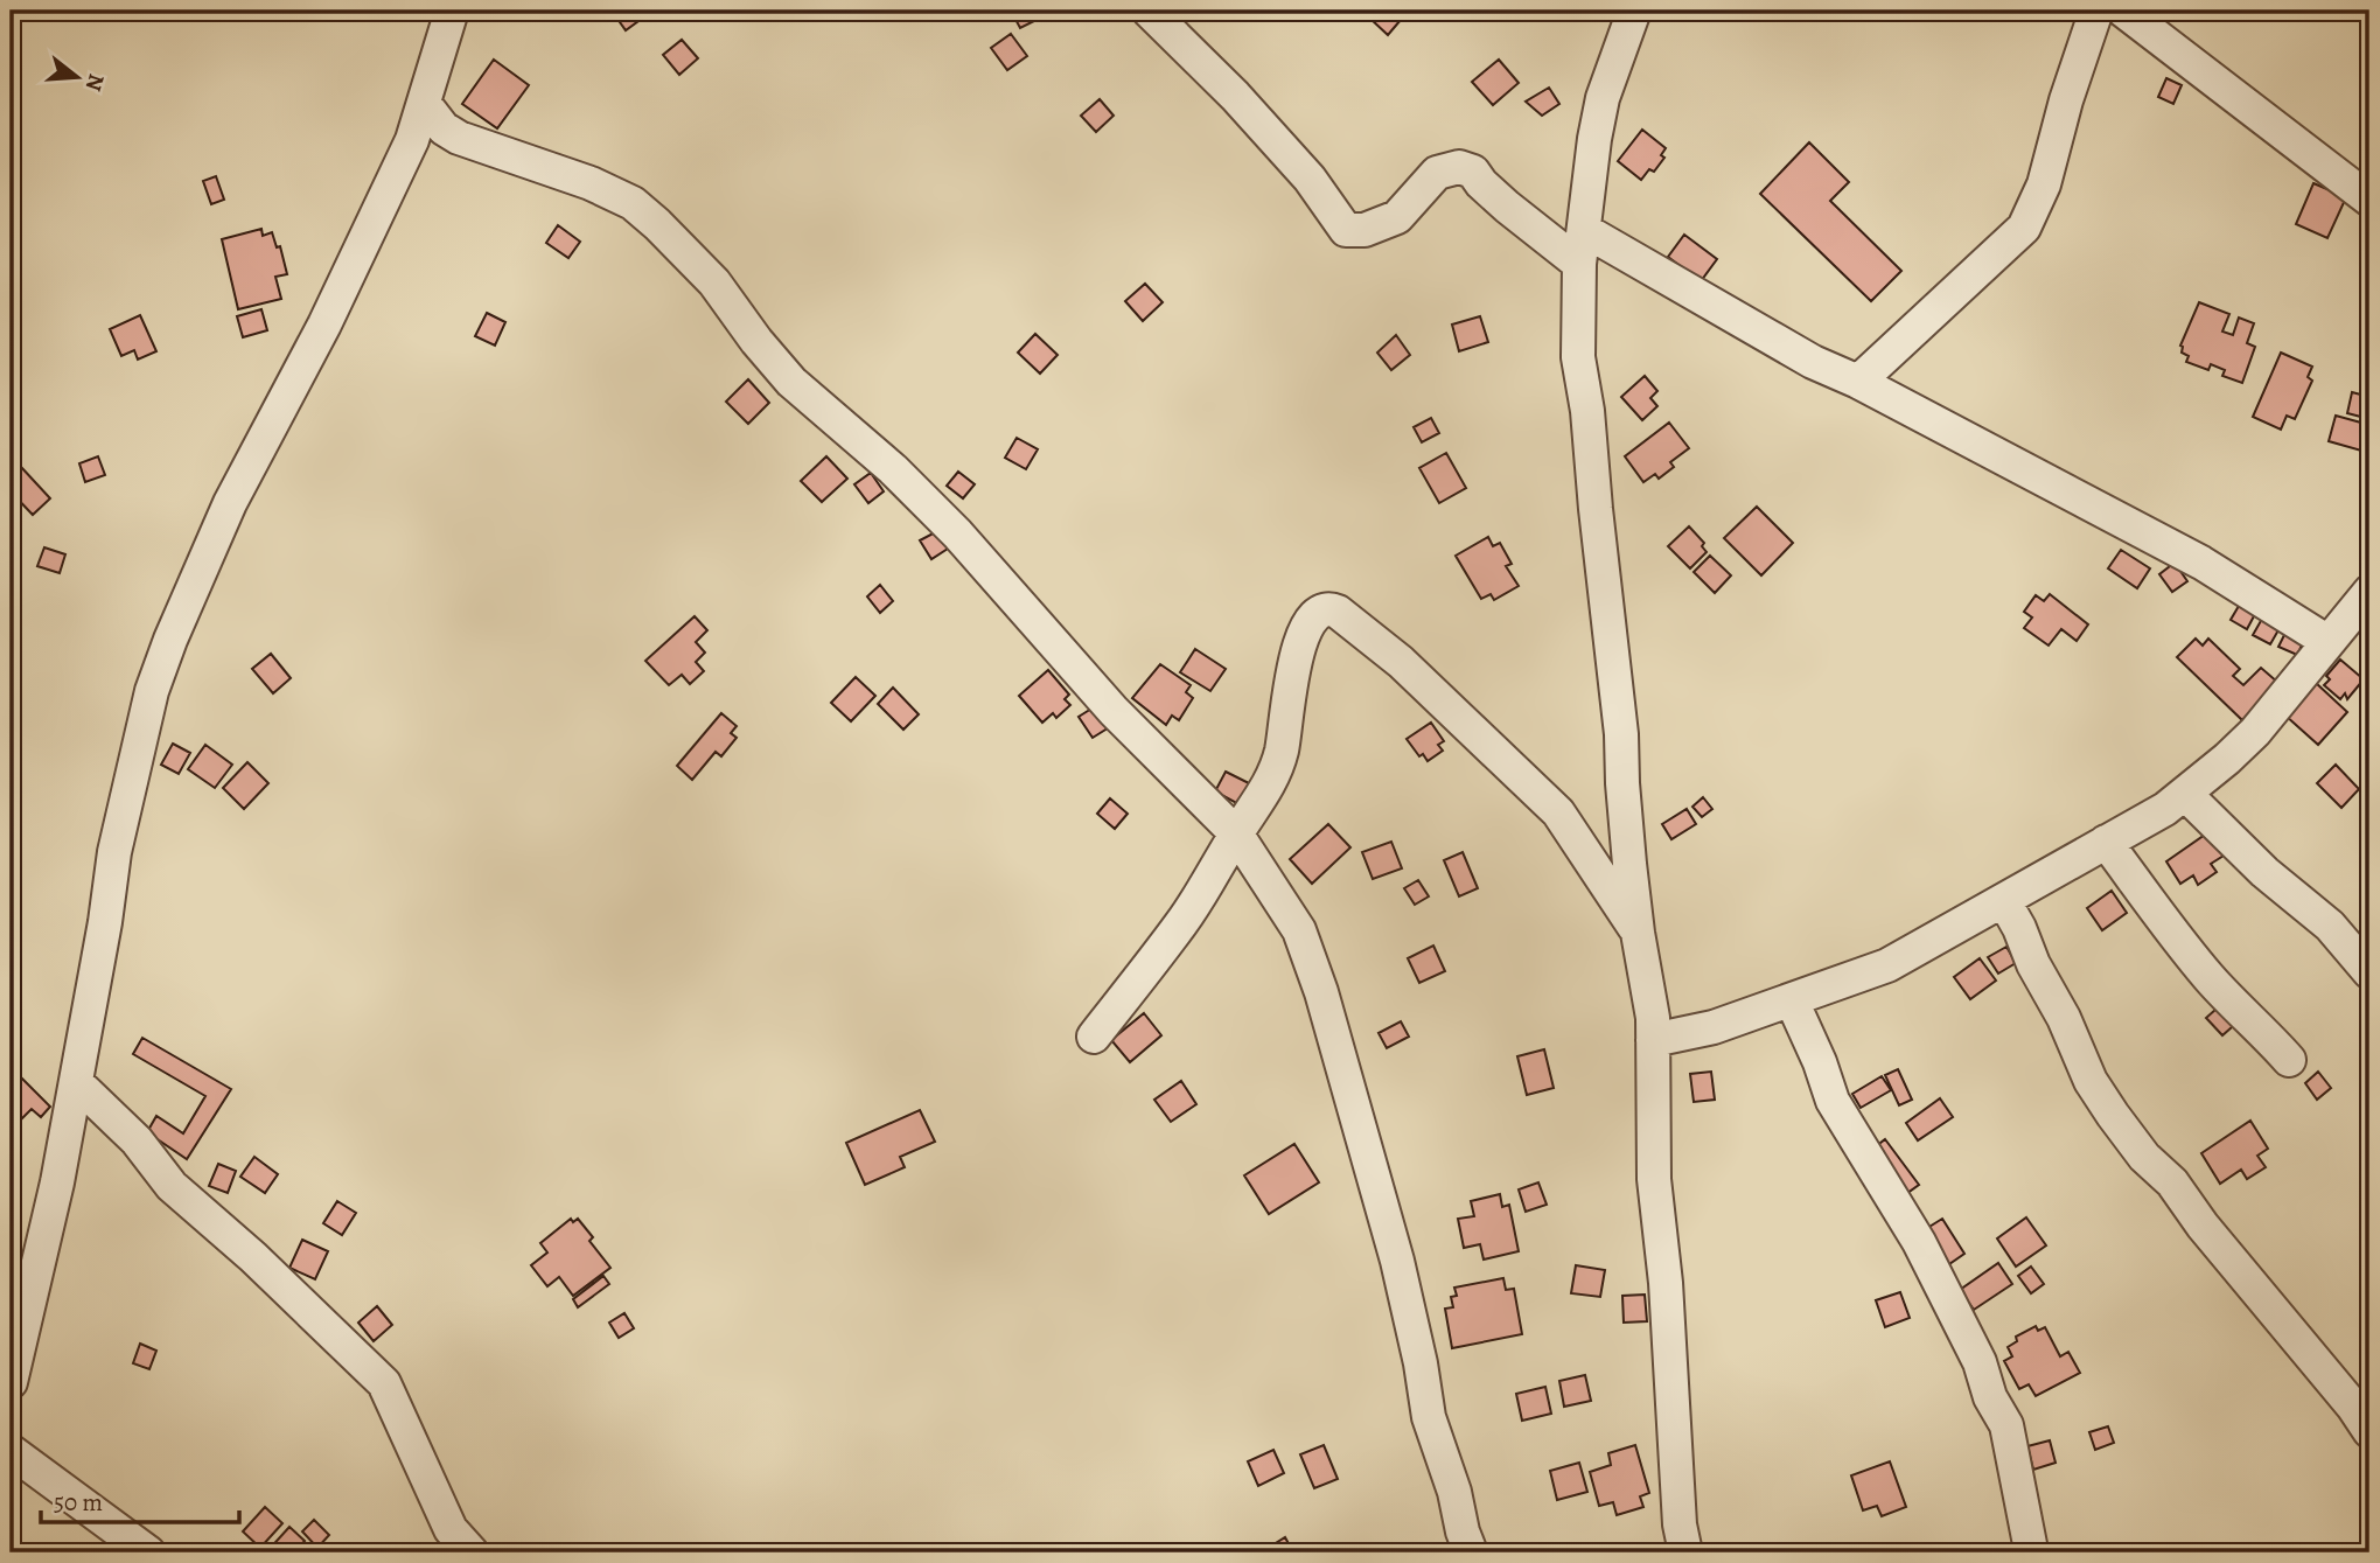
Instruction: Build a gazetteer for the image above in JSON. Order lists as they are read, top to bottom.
{
  "scale_bar": "50 m",
  "north": "right"
}
